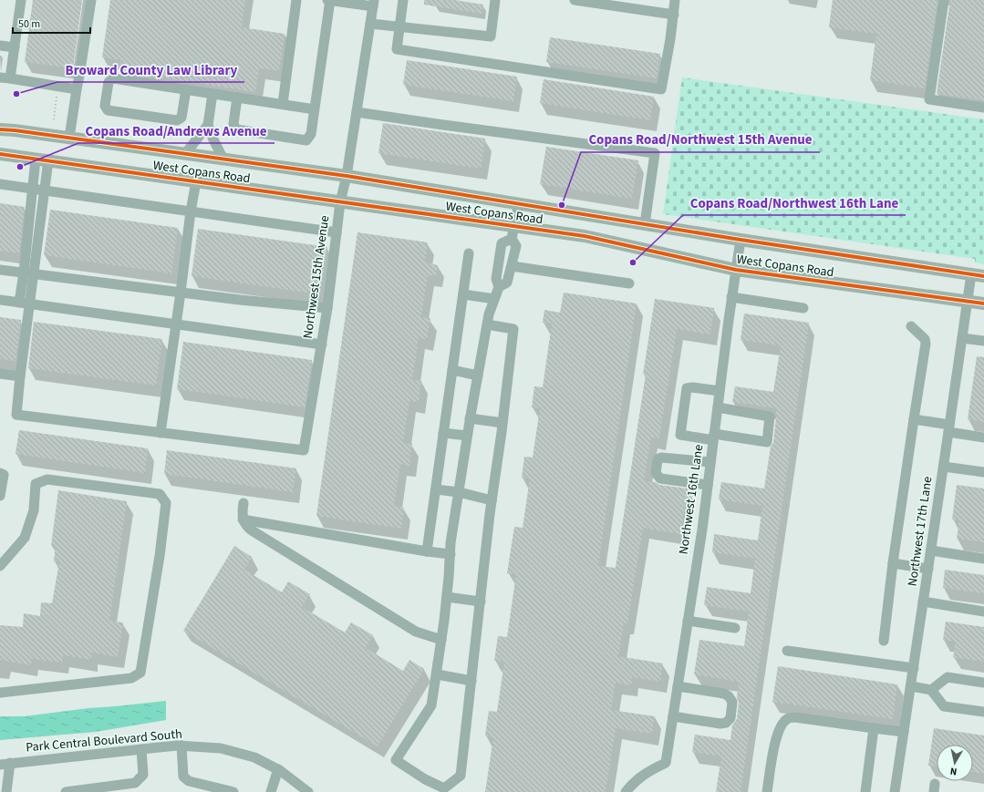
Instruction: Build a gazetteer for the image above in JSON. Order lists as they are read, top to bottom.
{
  "streets": {
    "main road": ["West Copans Road"],
    "street": [
      "Northwest 15th Avenue",
      "Northwest 16th Lane",
      "Northwest 17th Lane",
      "Park Central Boulevard South"
    ]
  },
  "crossings": [
    ["West Copans Road", "Northwest 15th Avenue"],
    ["West Copans Road", "Northwest 16th Lane"],
    ["West Copans Road", "Northwest 17th Lane"]
  ],
  "places": [
    "Broward County Law Library",
    "Copans Road/Andrews Avenue",
    "Copans Road/Northwest 15th Avenue",
    "Copans Road/Northwest 16th Lane"
  ],
  "scale_bar": "50 m",
  "north": "bottom"
}
